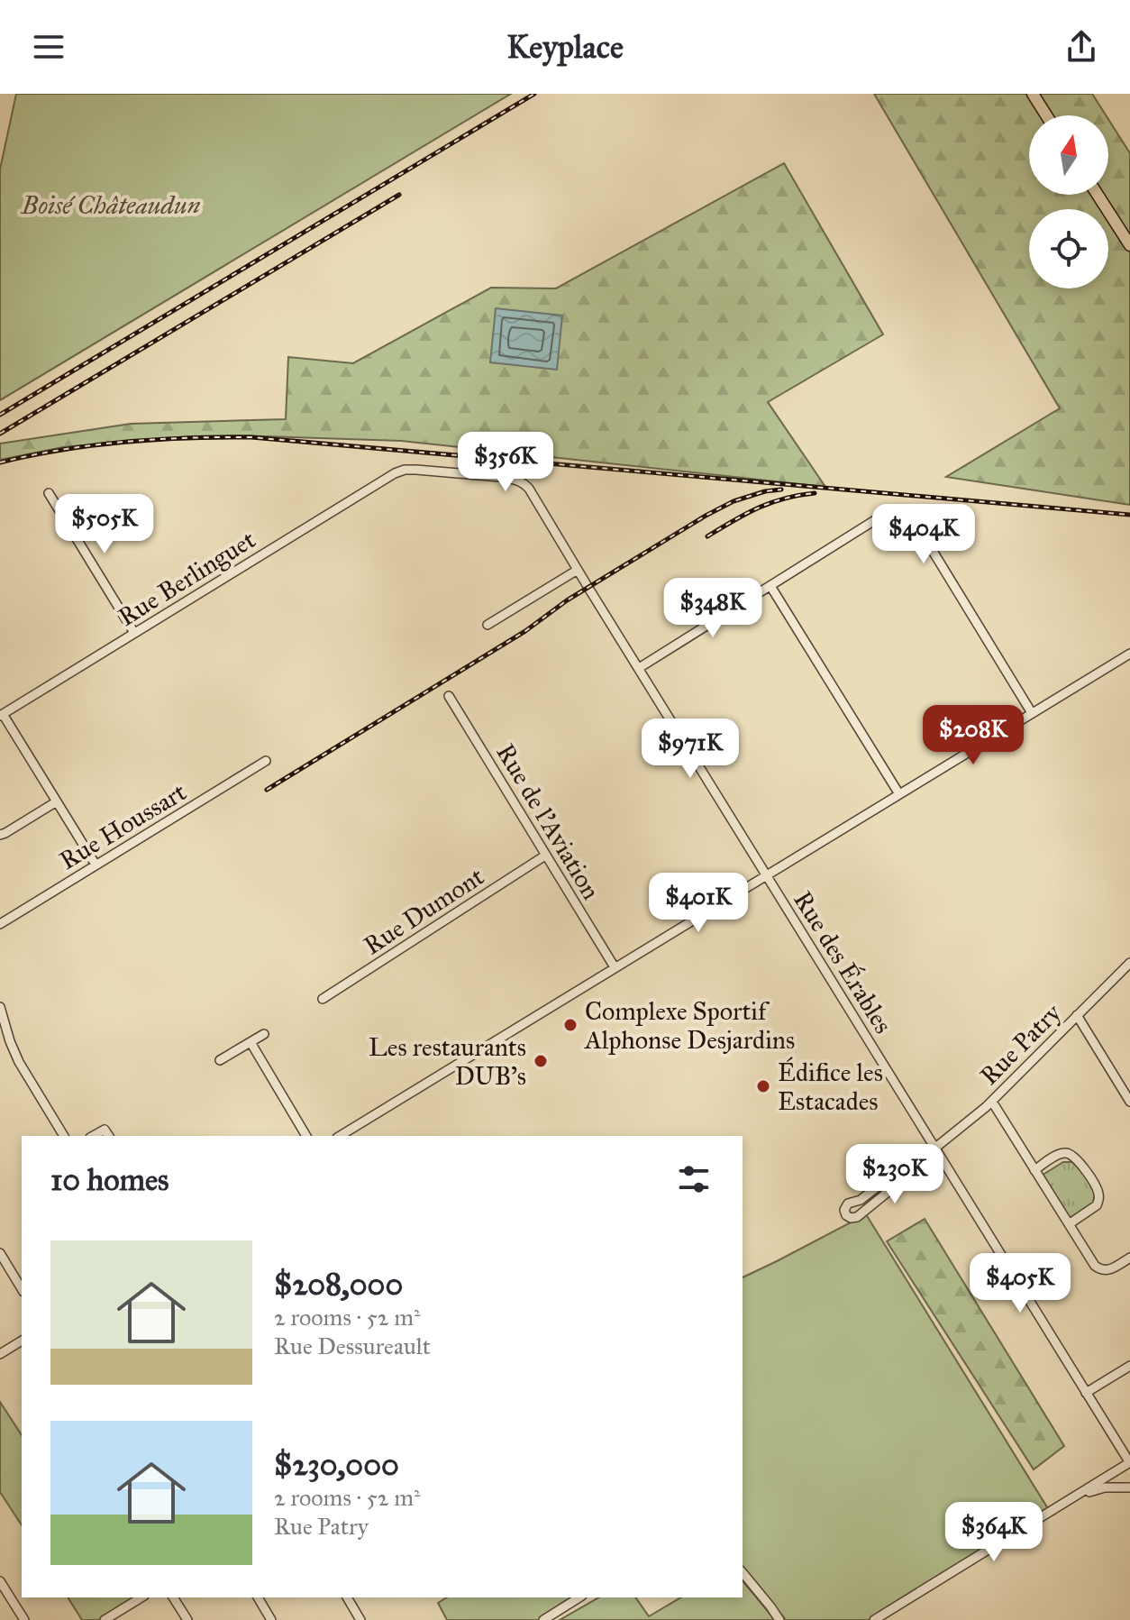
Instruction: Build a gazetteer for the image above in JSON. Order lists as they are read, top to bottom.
{
  "streets": {
    "street": [
      "Rue Berlinguet",
      "Rue de l'Aviation",
      "Rue Houssart",
      "Rue Dumont",
      "Rue des Érables",
      "Rue Patry"
    ]
  },
  "crossings": [
    ["Rue Berlinguet", "Rue des Érables"],
    ["Rue de l'Aviation", "Rue Dumont"],
    ["Rue des Érables", "Rue Patry"]
  ],
  "parks": ["Boisé Châteaudun"],
  "places": ["Complexe Sportif Alphonse Desjardins", "Les restaurants DUB's", "Édifice les Estacades"],
  "north": "top",
  "page": {
    "header": "Keyplace",
    "price": [
      "$356K",
      "$505K",
      "$404K",
      "$348K",
      "$208K",
      "$971K",
      "$401K",
      "$230K",
      "$405K",
      "$364K"
    ],
    "heading": "10 homes",
    "list": [
      {
        "name": "$208,000",
        "note": "2 rooms · 52 m² · Rue Dessureault"
      },
      {
        "name": "$230,000",
        "note": "2 rooms · 52 m² · Rue Patry"
      }
    ]
  }
}
